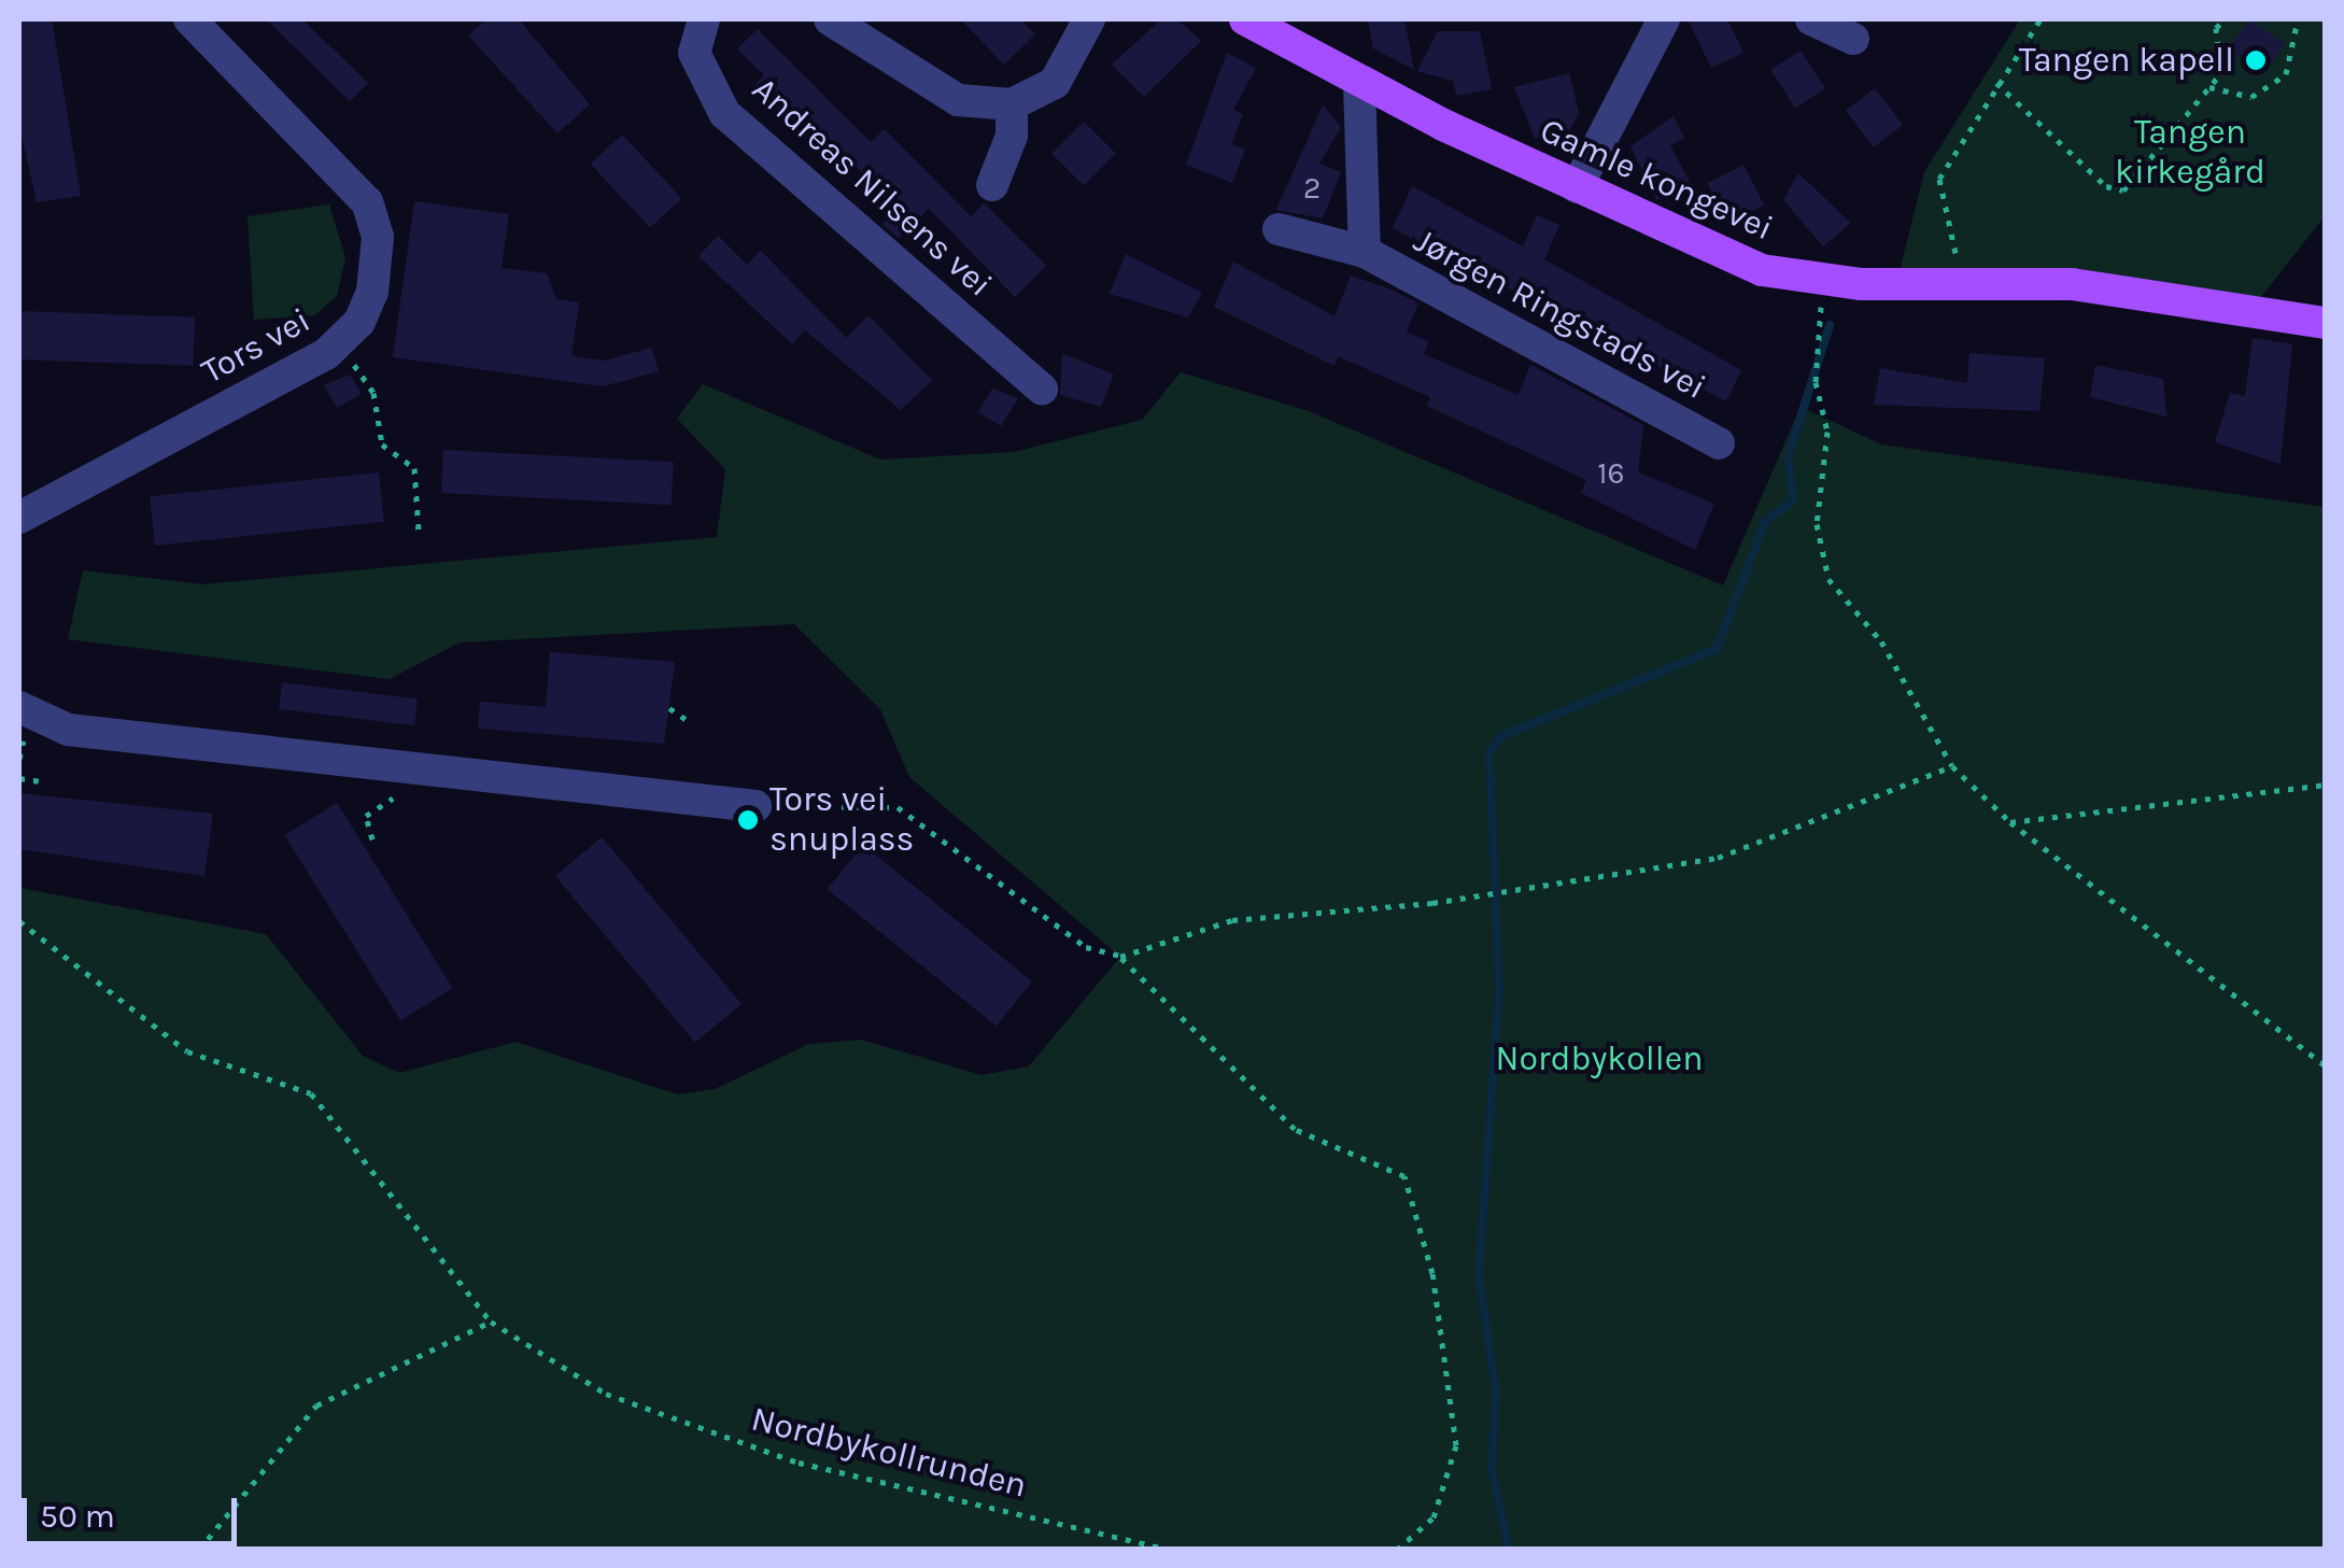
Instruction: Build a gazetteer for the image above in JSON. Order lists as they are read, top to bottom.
{
  "streets": {
    "main road": ["Gamle kongevei"],
    "street": ["Andreas Nilsens vei", "Jørgen Ringstads vei", "Tors vei"],
    "path": ["Nordbykollrunden"]
  },
  "crossings": [
    ["Gamle kongevei", "Jørgen Ringstads vei"]
  ],
  "parks": ["Tangen kirkegård", "Nordbykollen"],
  "places": ["Tangen kapell", "Tors vei snuplass"],
  "house_numbers": ["2", "16"],
  "scale_bar": "50 m"
}
